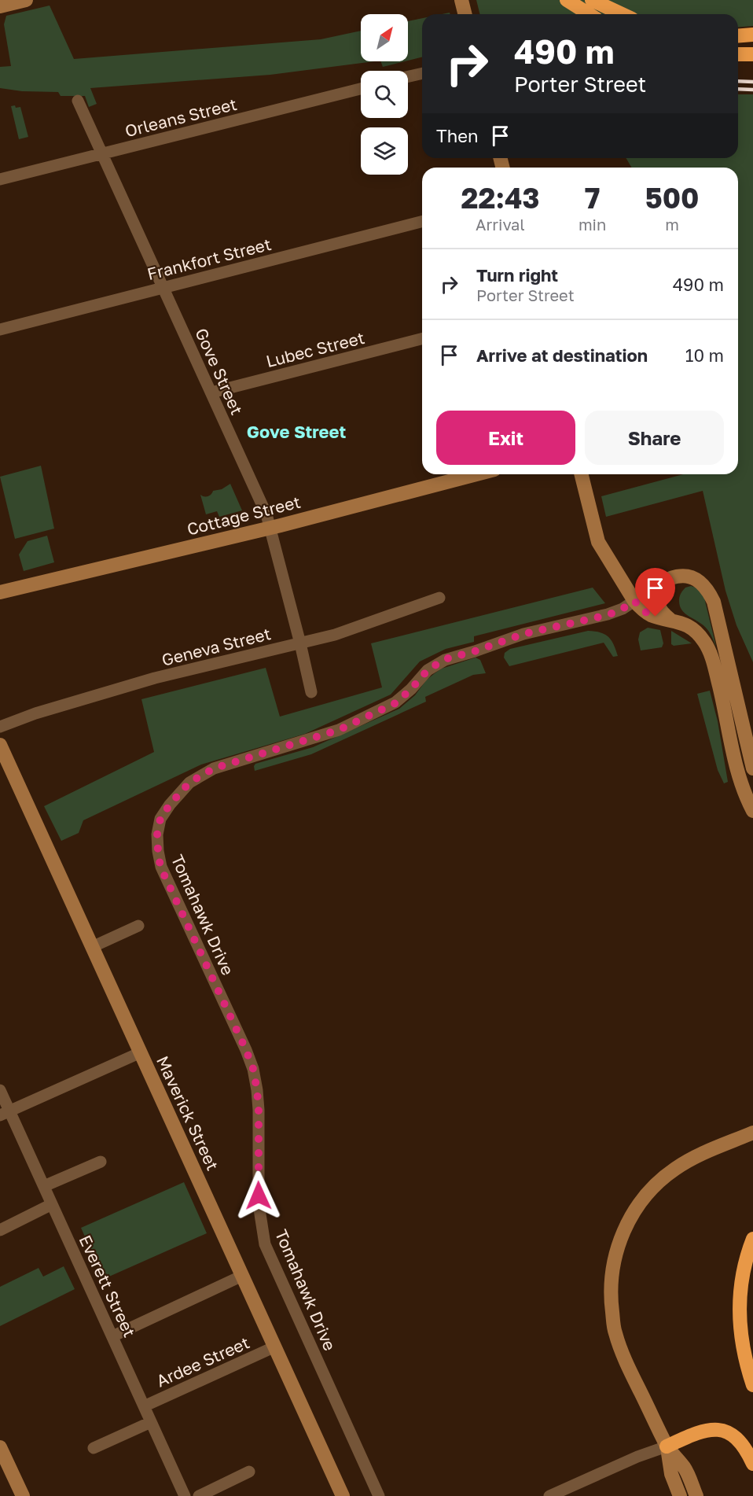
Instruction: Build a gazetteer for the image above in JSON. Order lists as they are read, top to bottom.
{
  "streets": {
    "main road": ["Cottage Street", "Maverick Street"],
    "street": [
      "Orleans Street",
      "Frankfort Street",
      "Lubec Street",
      "Gove Street",
      "Geneva Street",
      "Tomahawk Drive",
      "Everett Street",
      "Ardee Street"
    ]
  },
  "crossings": [
    ["Orleans Street", "Gove Street"],
    ["Frankfort Street", "Gove Street"],
    ["Lubec Street", "Gove Street"],
    ["Gove Street", "Cottage Street"],
    ["Gove Street", "Geneva Street"],
    ["Maverick Street", "Ardee Street"],
    ["Everett Street", "Ardee Street"]
  ],
  "districts": ["Gove Street"],
  "north": "top right",
  "page": {
    "turn": ["490 m", "Porter Street"],
    "then": "Then",
    "eta": [
      "22:43",
      "Arrival",
      "7",
      "min",
      "500",
      "m"
    ],
    "list": [
      {
        "name": "Turn right",
        "note": "Porter Street",
        "value": "490 m"
      },
      {
        "name": "Arrive at destination",
        "value": "10 m"
      }
    ],
    "buttons": ["Exit", "Share"]
  }
}
